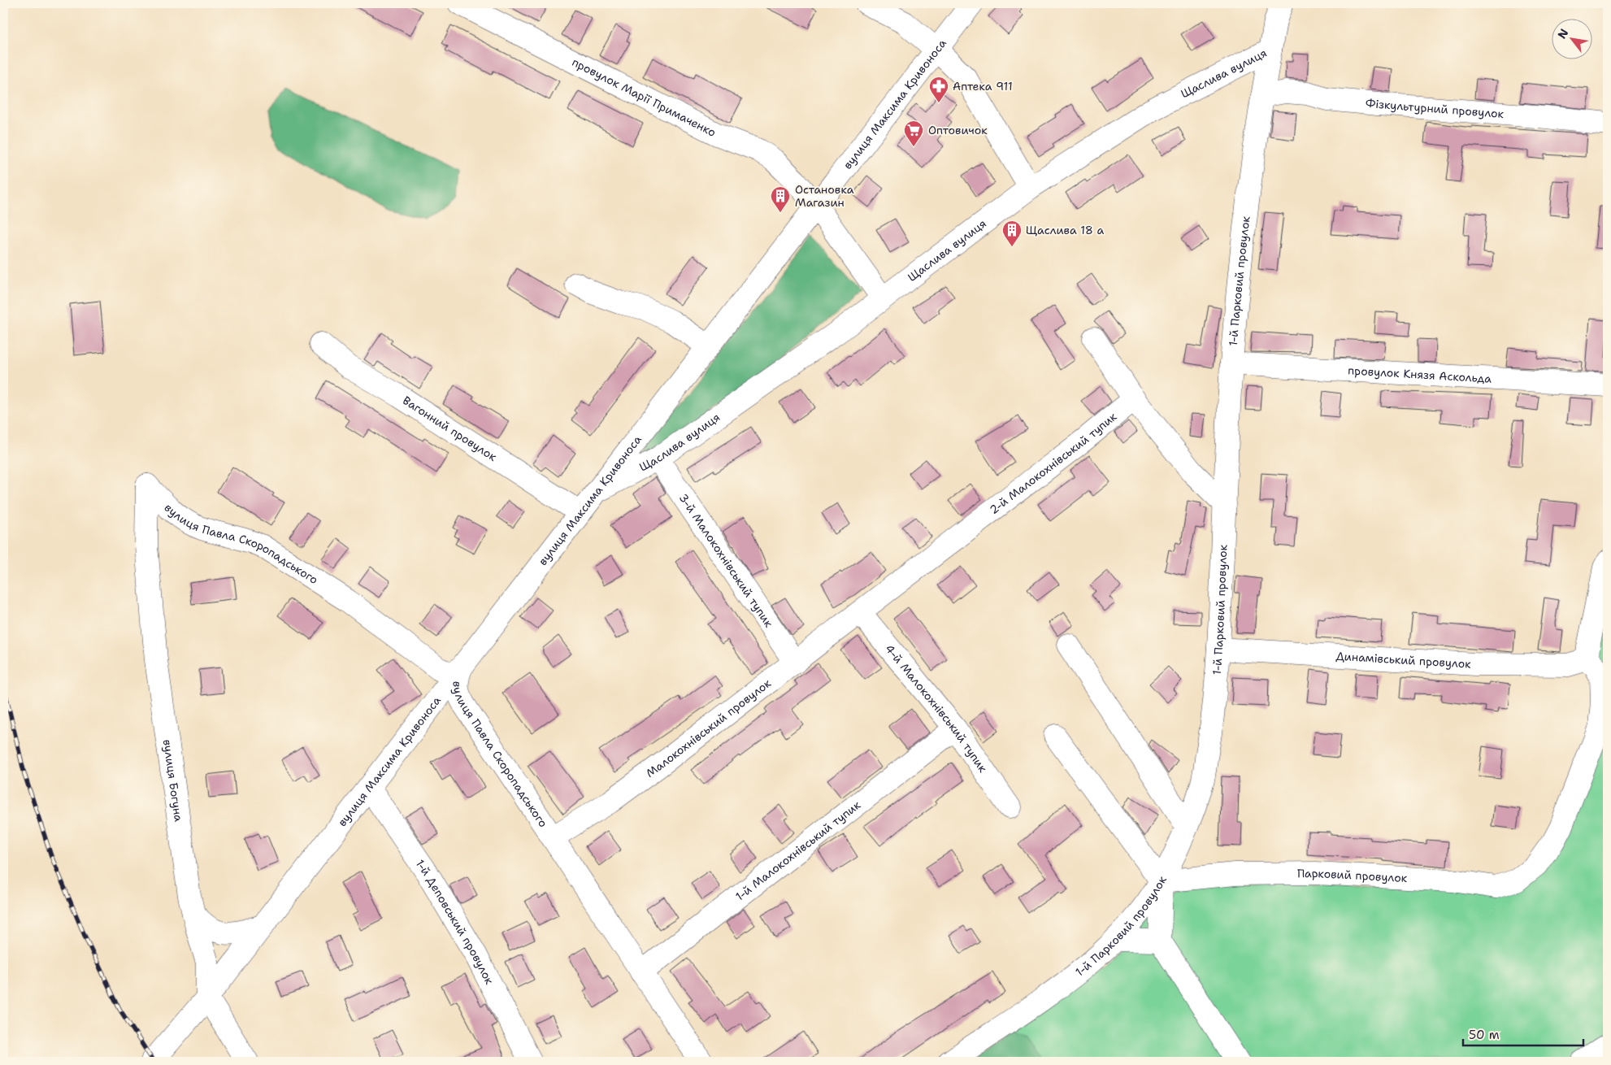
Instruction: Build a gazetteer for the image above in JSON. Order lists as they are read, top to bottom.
{
  "streets": {
    "street": [
      "Щаслива вулиця",
      "провулок Марії Примаченко",
      "вулиця Максима Кривоноса",
      "Фізкультурний провулок",
      "1-й Парковий провулок",
      "провулок Князя Аскольда",
      "Вагонний провулок",
      "2-й Малокохнівський тупик",
      "вулиця Павла Скоропадського",
      "3-й Малокохнівський тупик",
      "Динамівський провулок",
      "4-й Малокохнівський тупик",
      "Малокохнівський провулок",
      "вулиця Богуна",
      "1-й Малокохнівський тупик",
      "Парковий провулок",
      "1-й Деповський провулок"
    ]
  },
  "crossings": [
    ["Щаслива вулиця", "провулок Марії Примаченко"],
    ["Щаслива вулиця", "вулиця Максима Кривоноса"],
    ["Щаслива вулиця", "1-й Парковий провулок"],
    ["Щаслива вулиця", "3-й Малокохнівський тупик"],
    ["провулок Марії Примаченко", "вулиця Максима Кривоноса"],
    ["вулиця Максима Кривоноса", "Вагонний провулок"],
    ["вулиця Максима Кривоноса", "вулиця Павла Скоропадського"],
    ["вулиця Максима Кривоноса", "вулиця Богуна"],
    ["вулиця Максима Кривоноса", "1-й Деповський провулок"],
    ["Фізкультурний провулок", "1-й Парковий провулок"],
    ["1-й Парковий провулок", "провулок Князя Аскольда"],
    ["1-й Парковий провулок", "Динамівський провулок"],
    ["1-й Парковий провулок", "Парковий провулок"],
    ["2-й Малокохнівський тупик", "4-й Малокохнівський тупик"],
    ["2-й Малокохнівський тупик", "Малокохнівський провулок"],
    ["вулиця Павла Скоропадського", "Малокохнівський провулок"],
    ["вулиця Павла Скоропадського", "вулиця Богуна"],
    ["вулиця Павла Скоропадського", "1-й Малокохнівський тупик"],
    ["3-й Малокохнівський тупик", "Малокохнівський провулок"],
    ["Динамівський провулок", "Парковий провулок"],
    ["4-й Малокохнівський тупик", "Малокохнівський провулок"],
    ["4-й Малокохнівський тупик", "1-й Малокохнівський тупик"]
  ],
  "places": {
    "pharmacy": ["Аптека 911"],
    "supermarket": ["Оптовичок"],
    "building": ["Остановка Магазин", "Щаслива 18 а"]
  },
  "scale_bar": "50 m",
  "north": "top left"
}
